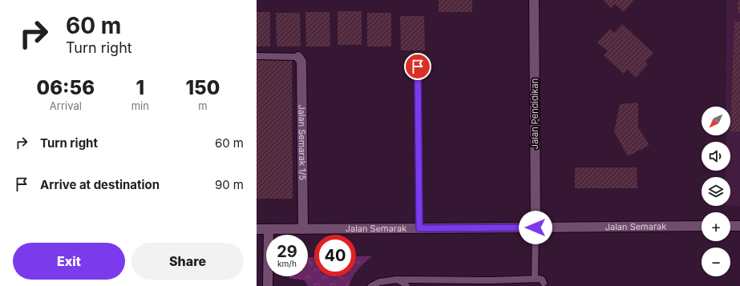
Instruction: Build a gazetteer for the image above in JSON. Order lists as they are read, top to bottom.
{
  "streets": {
    "street": ["Jalan Pendidikan", "Jalan Semarak 1/5", "Jalan Semarak"]
  },
  "crossings": [
    ["Jalan Pendidikan", "Jalan Semarak"],
    ["Jalan Semarak 1/5", "Jalan Semarak"]
  ],
  "north": "bottom left",
  "page": {
    "turn": ["60 m", "Turn right"],
    "eta": [
      "06:56",
      "Arrival",
      "1",
      "min",
      "150",
      "m"
    ],
    "map_buttons": ["+", "−"],
    "list": [
      {
        "name": "Turn right",
        "value": "60 m"
      },
      {
        "name": "Arrive at destination",
        "value": "90 m"
      }
    ],
    "speed": "29 km/h",
    "limit": "40",
    "buttons": ["Exit", "Share"]
  }
}
